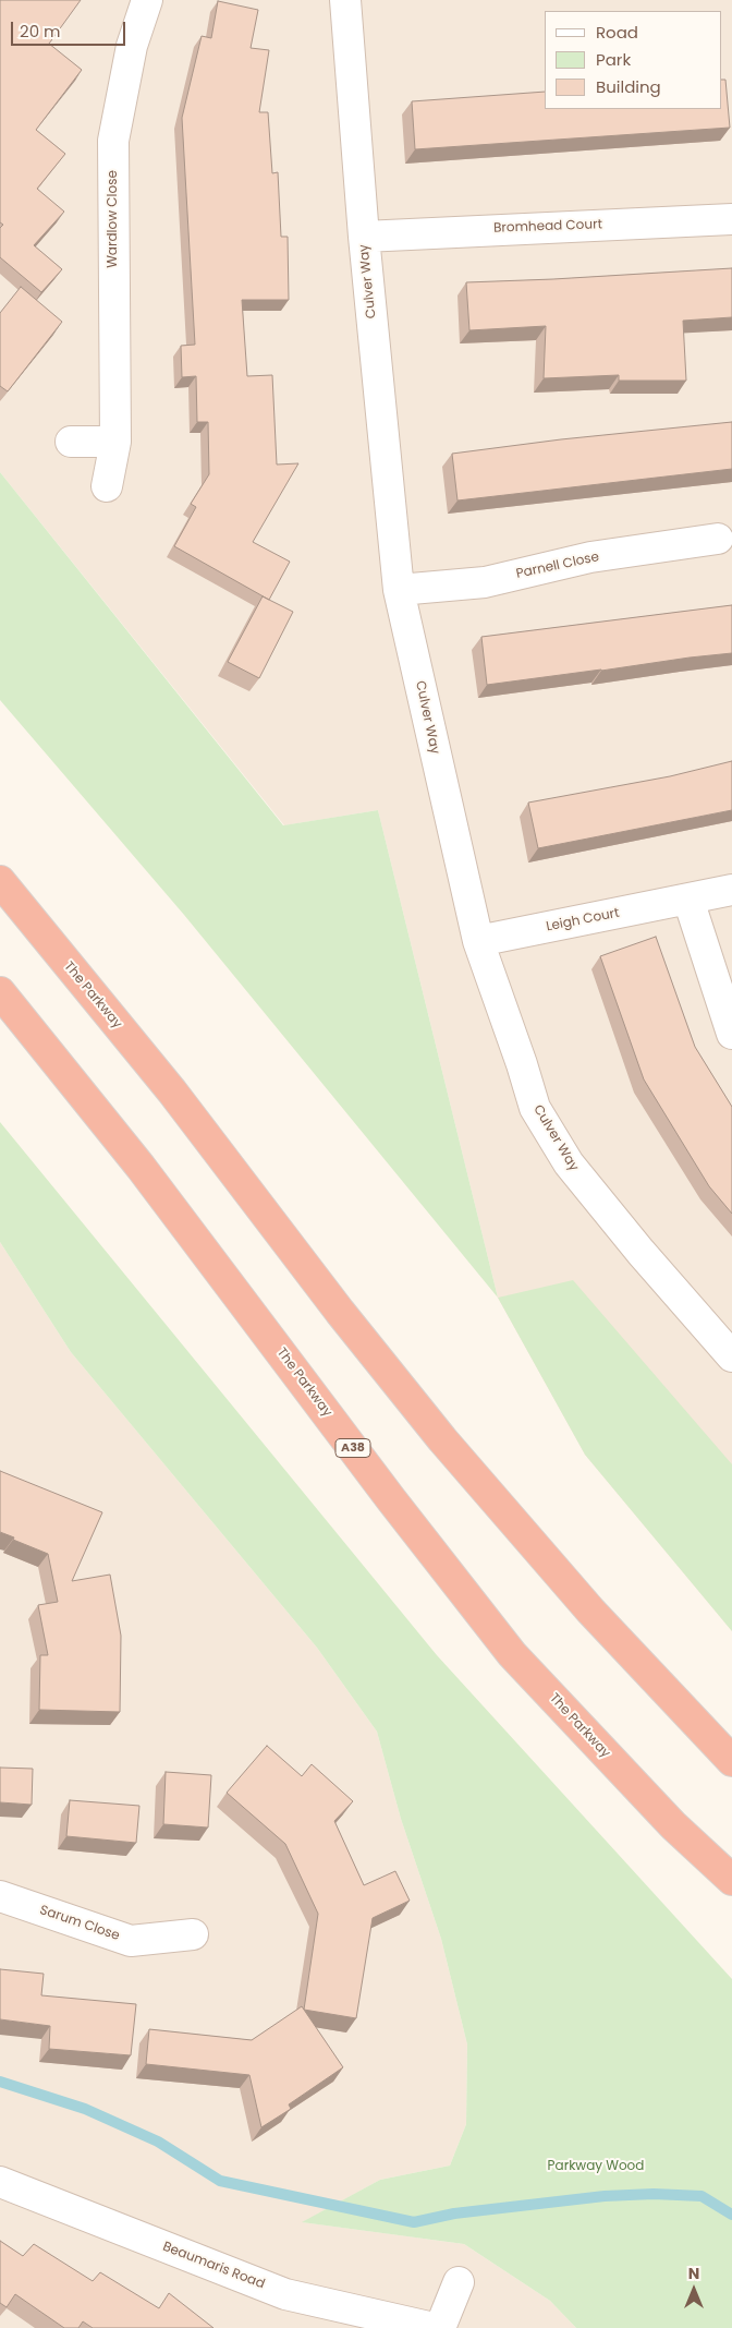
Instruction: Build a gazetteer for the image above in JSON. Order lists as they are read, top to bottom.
{
  "streets": {
    "highway": ["The Parkway", "A38"],
    "street": [
      "Wardlow Close",
      "Bromhead Court",
      "Culver Way",
      "Parnell Close",
      "Leigh Court",
      "Sarum Close",
      "Beaumaris Road"
    ]
  },
  "crossings": [
    ["Bromhead Court", "Culver Way"],
    ["Culver Way", "Parnell Close"],
    ["Culver Way", "Leigh Court"]
  ],
  "parks": ["Parkway Wood"],
  "legend": ["Road", "Park", "Building"],
  "scale_bar": "20 m",
  "north": "top"
}
